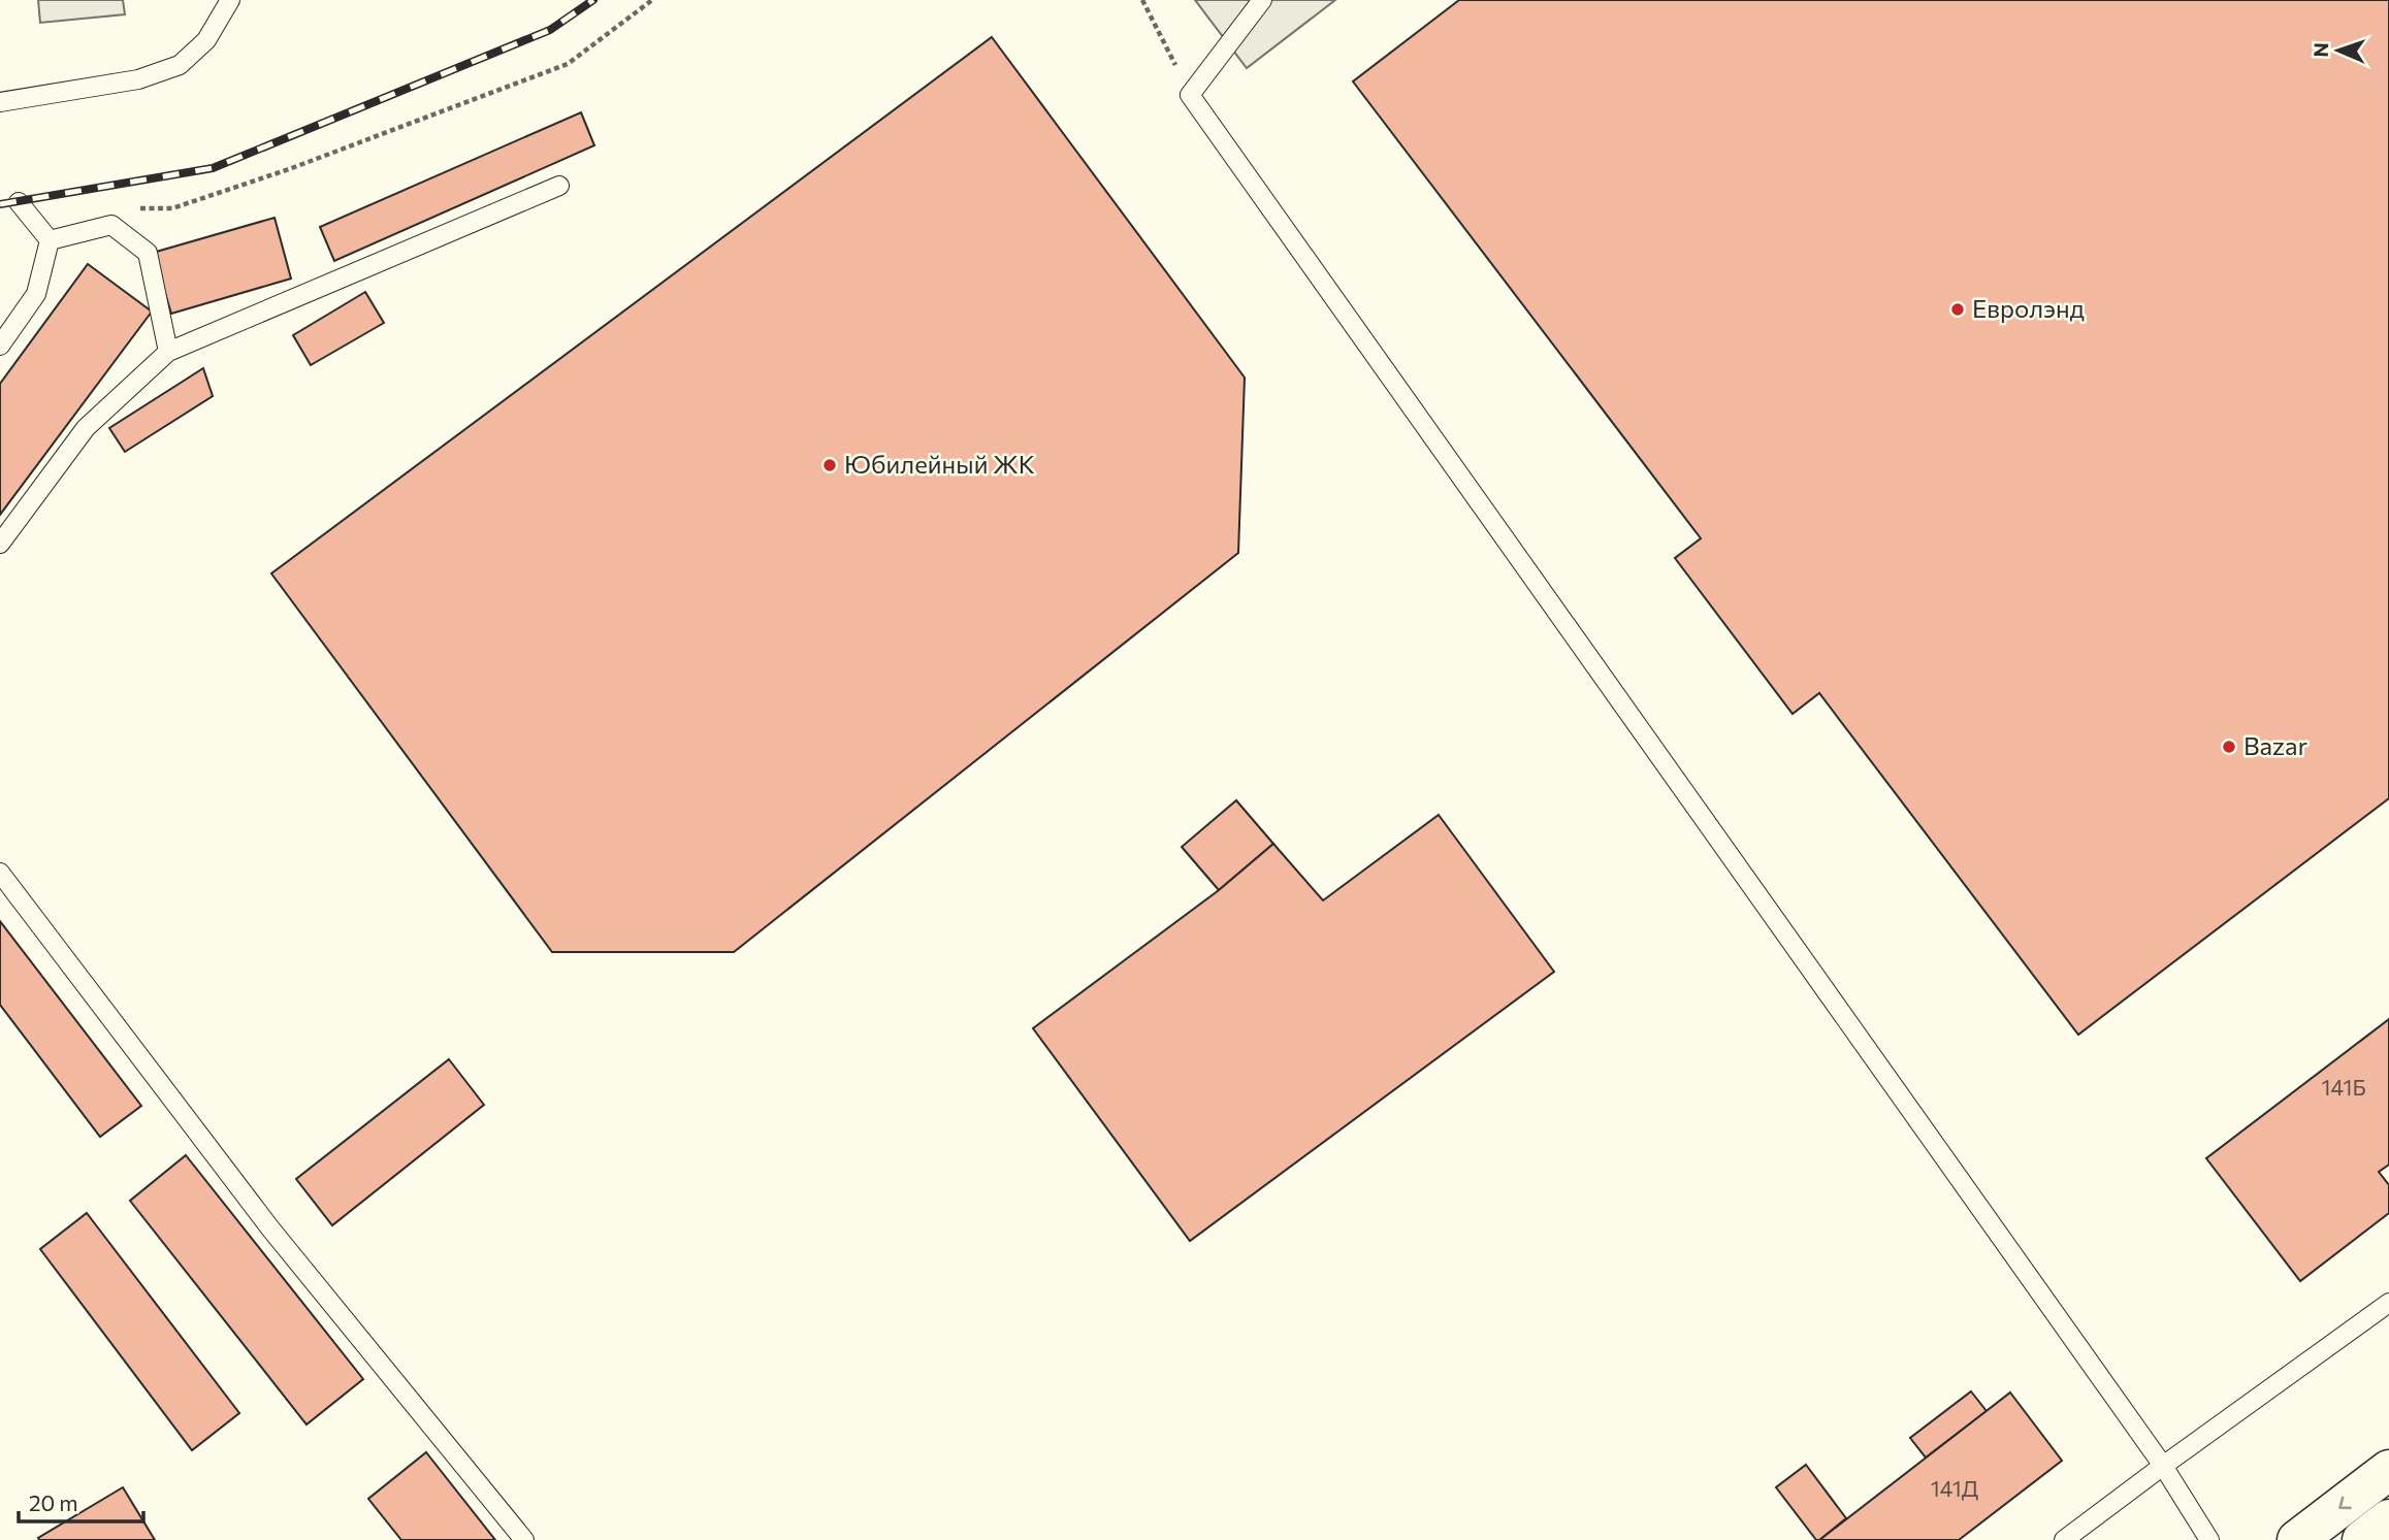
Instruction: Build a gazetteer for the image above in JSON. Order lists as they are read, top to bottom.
{
  "places": ["Евролэнд", "Юбилейный ЖК", "Bazar"],
  "house_numbers": ["141Б", "141Д"],
  "scale_bar": "20 m",
  "north": "left"
}
